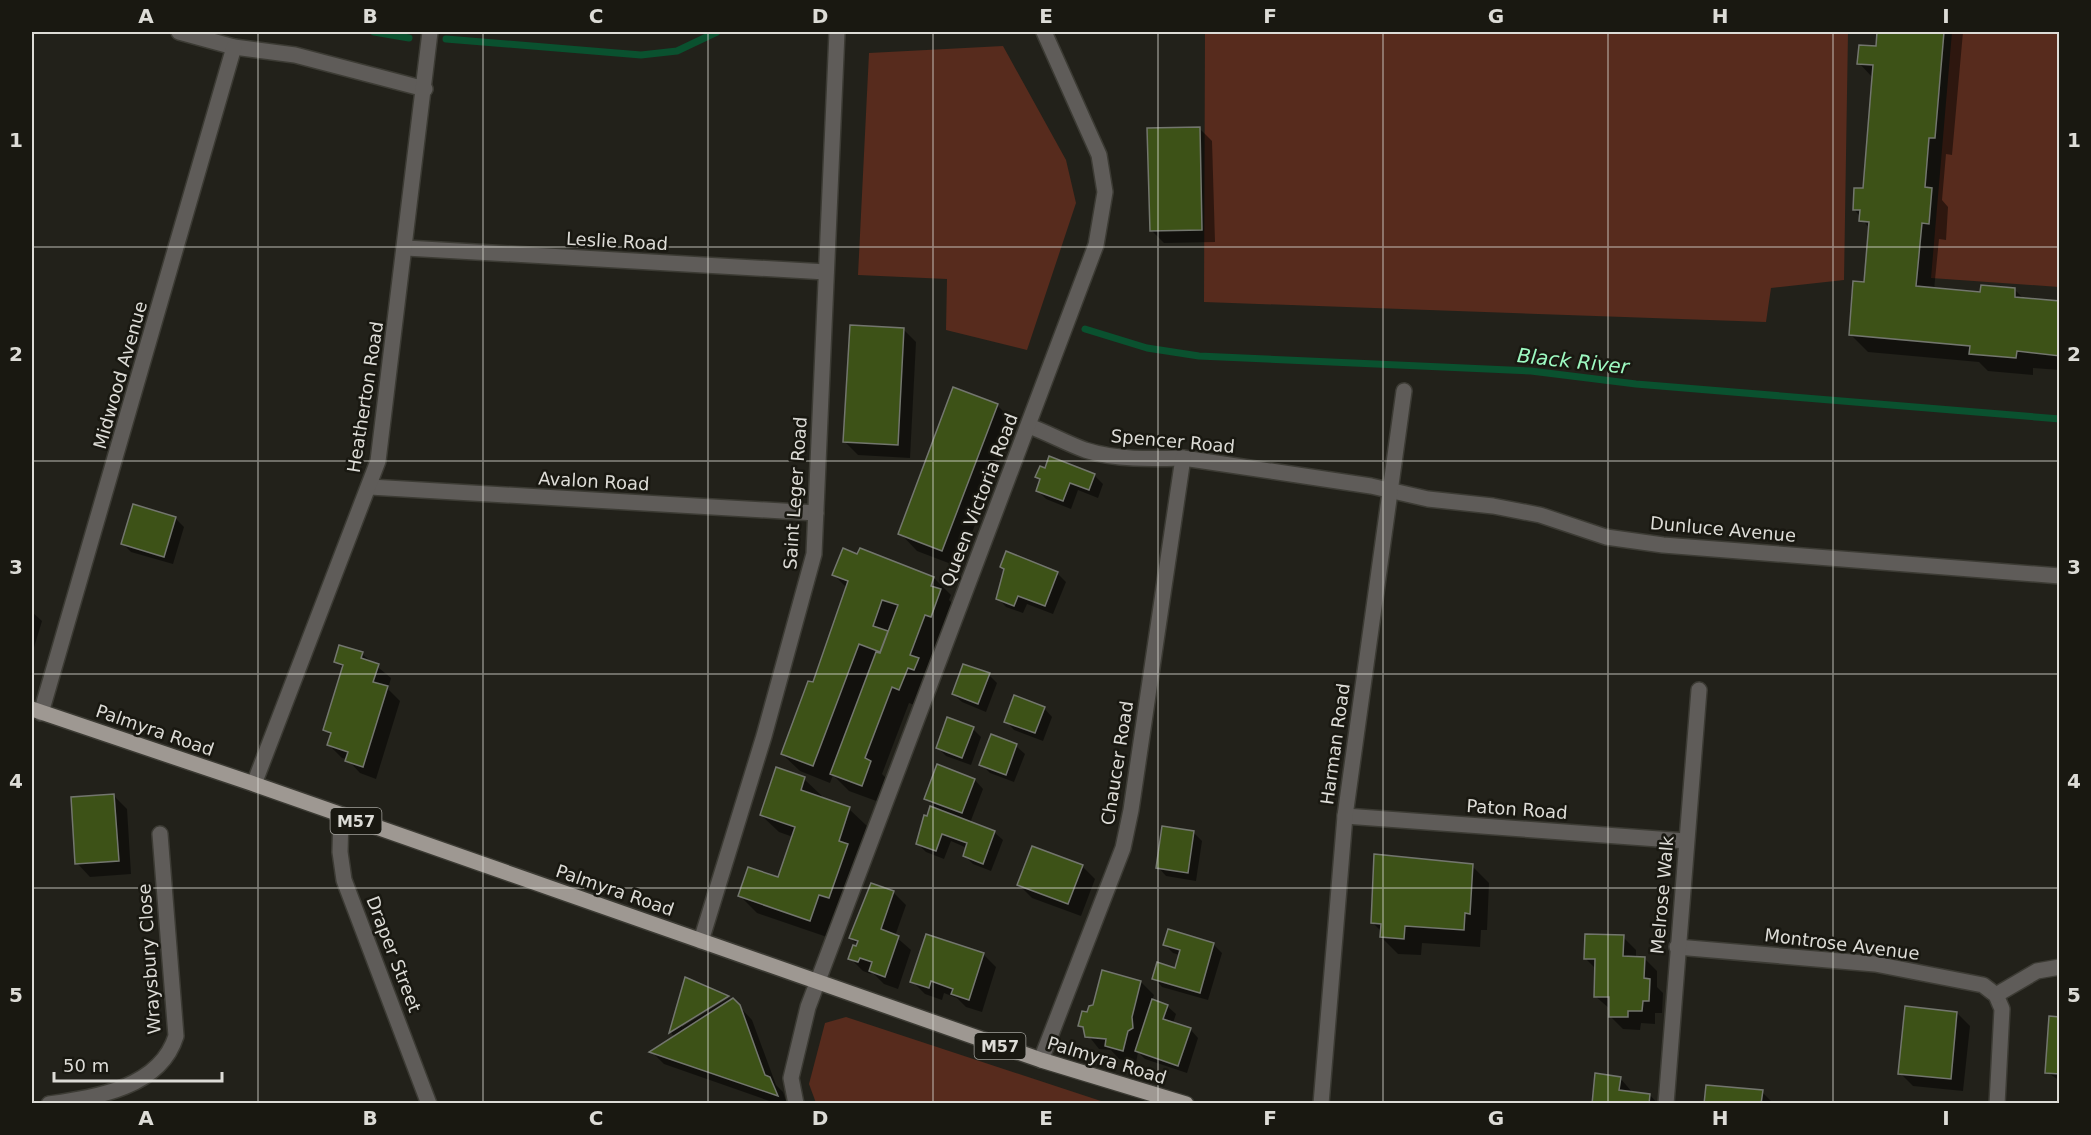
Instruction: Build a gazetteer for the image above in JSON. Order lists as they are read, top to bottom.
{
  "streets": {
    "main road": ["Palmyra Road", "M57"],
    "street": [
      "Leslie Road",
      "Midwood Avenue",
      "Heatherton Road",
      "Spencer Road",
      "Avalon Road",
      "Saint Leger Road",
      "Queen Victoria Road",
      "Dunluce Avenue",
      "Harman Road",
      "Chaucer Road",
      "Paton Road",
      "Melrose Walk",
      "Montrose Avenue",
      "Draper Street",
      "Wraysbury Close"
    ]
  },
  "crossings": [
    ["Leslie Road", "Heatherton Road"],
    ["Leslie Road", "Saint Leger Road"],
    ["Midwood Avenue", "Palmyra Road"],
    ["Heatherton Road", "Avalon Road"],
    ["Heatherton Road", "Palmyra Road"],
    ["Spencer Road", "Queen Victoria Road"],
    ["Spencer Road", "Dunluce Avenue"],
    ["Spencer Road", "Harman Road"],
    ["Spencer Road", "Chaucer Road"],
    ["Avalon Road", "Saint Leger Road"],
    ["Saint Leger Road", "Palmyra Road"],
    ["Queen Victoria Road", "Palmyra Road"],
    ["Dunluce Avenue", "Harman Road"],
    ["Palmyra Road", "Chaucer Road"],
    ["Palmyra Road", "Draper Street"],
    ["Harman Road", "Paton Road"],
    ["Paton Road", "Melrose Walk"],
    ["Melrose Walk", "Montrose Avenue"]
  ],
  "water": ["Black River"],
  "scale_bar": "50 m",
  "grid": {
    "columns": [
      "A",
      "B",
      "C",
      "D",
      "E",
      "F",
      "G",
      "H",
      "I"
    ],
    "rows": [
      "1",
      "2",
      "3",
      "4",
      "5"
    ]
  }
}
